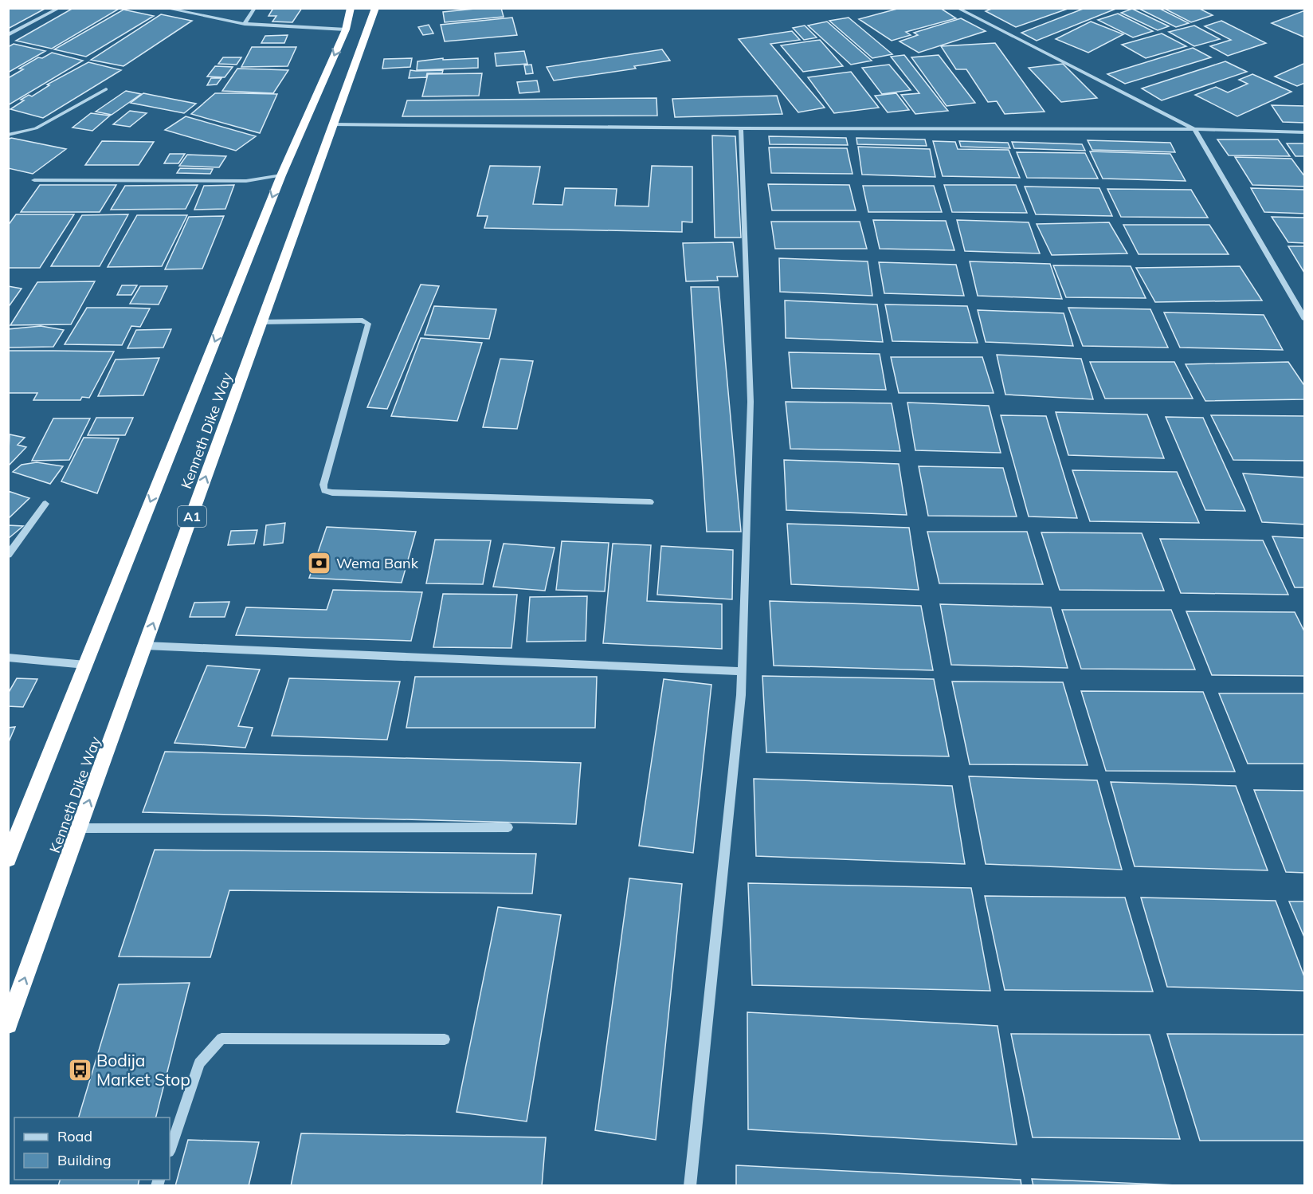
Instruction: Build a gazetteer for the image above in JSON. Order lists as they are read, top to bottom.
{
  "streets": {
    "highway": ["Kenneth Dike Way", "A1"]
  },
  "places": {
    "bank": ["Wema Bank"],
    "bus stop": ["Bodija Market Stop"]
  },
  "legend": ["Road", "Building"]
}
